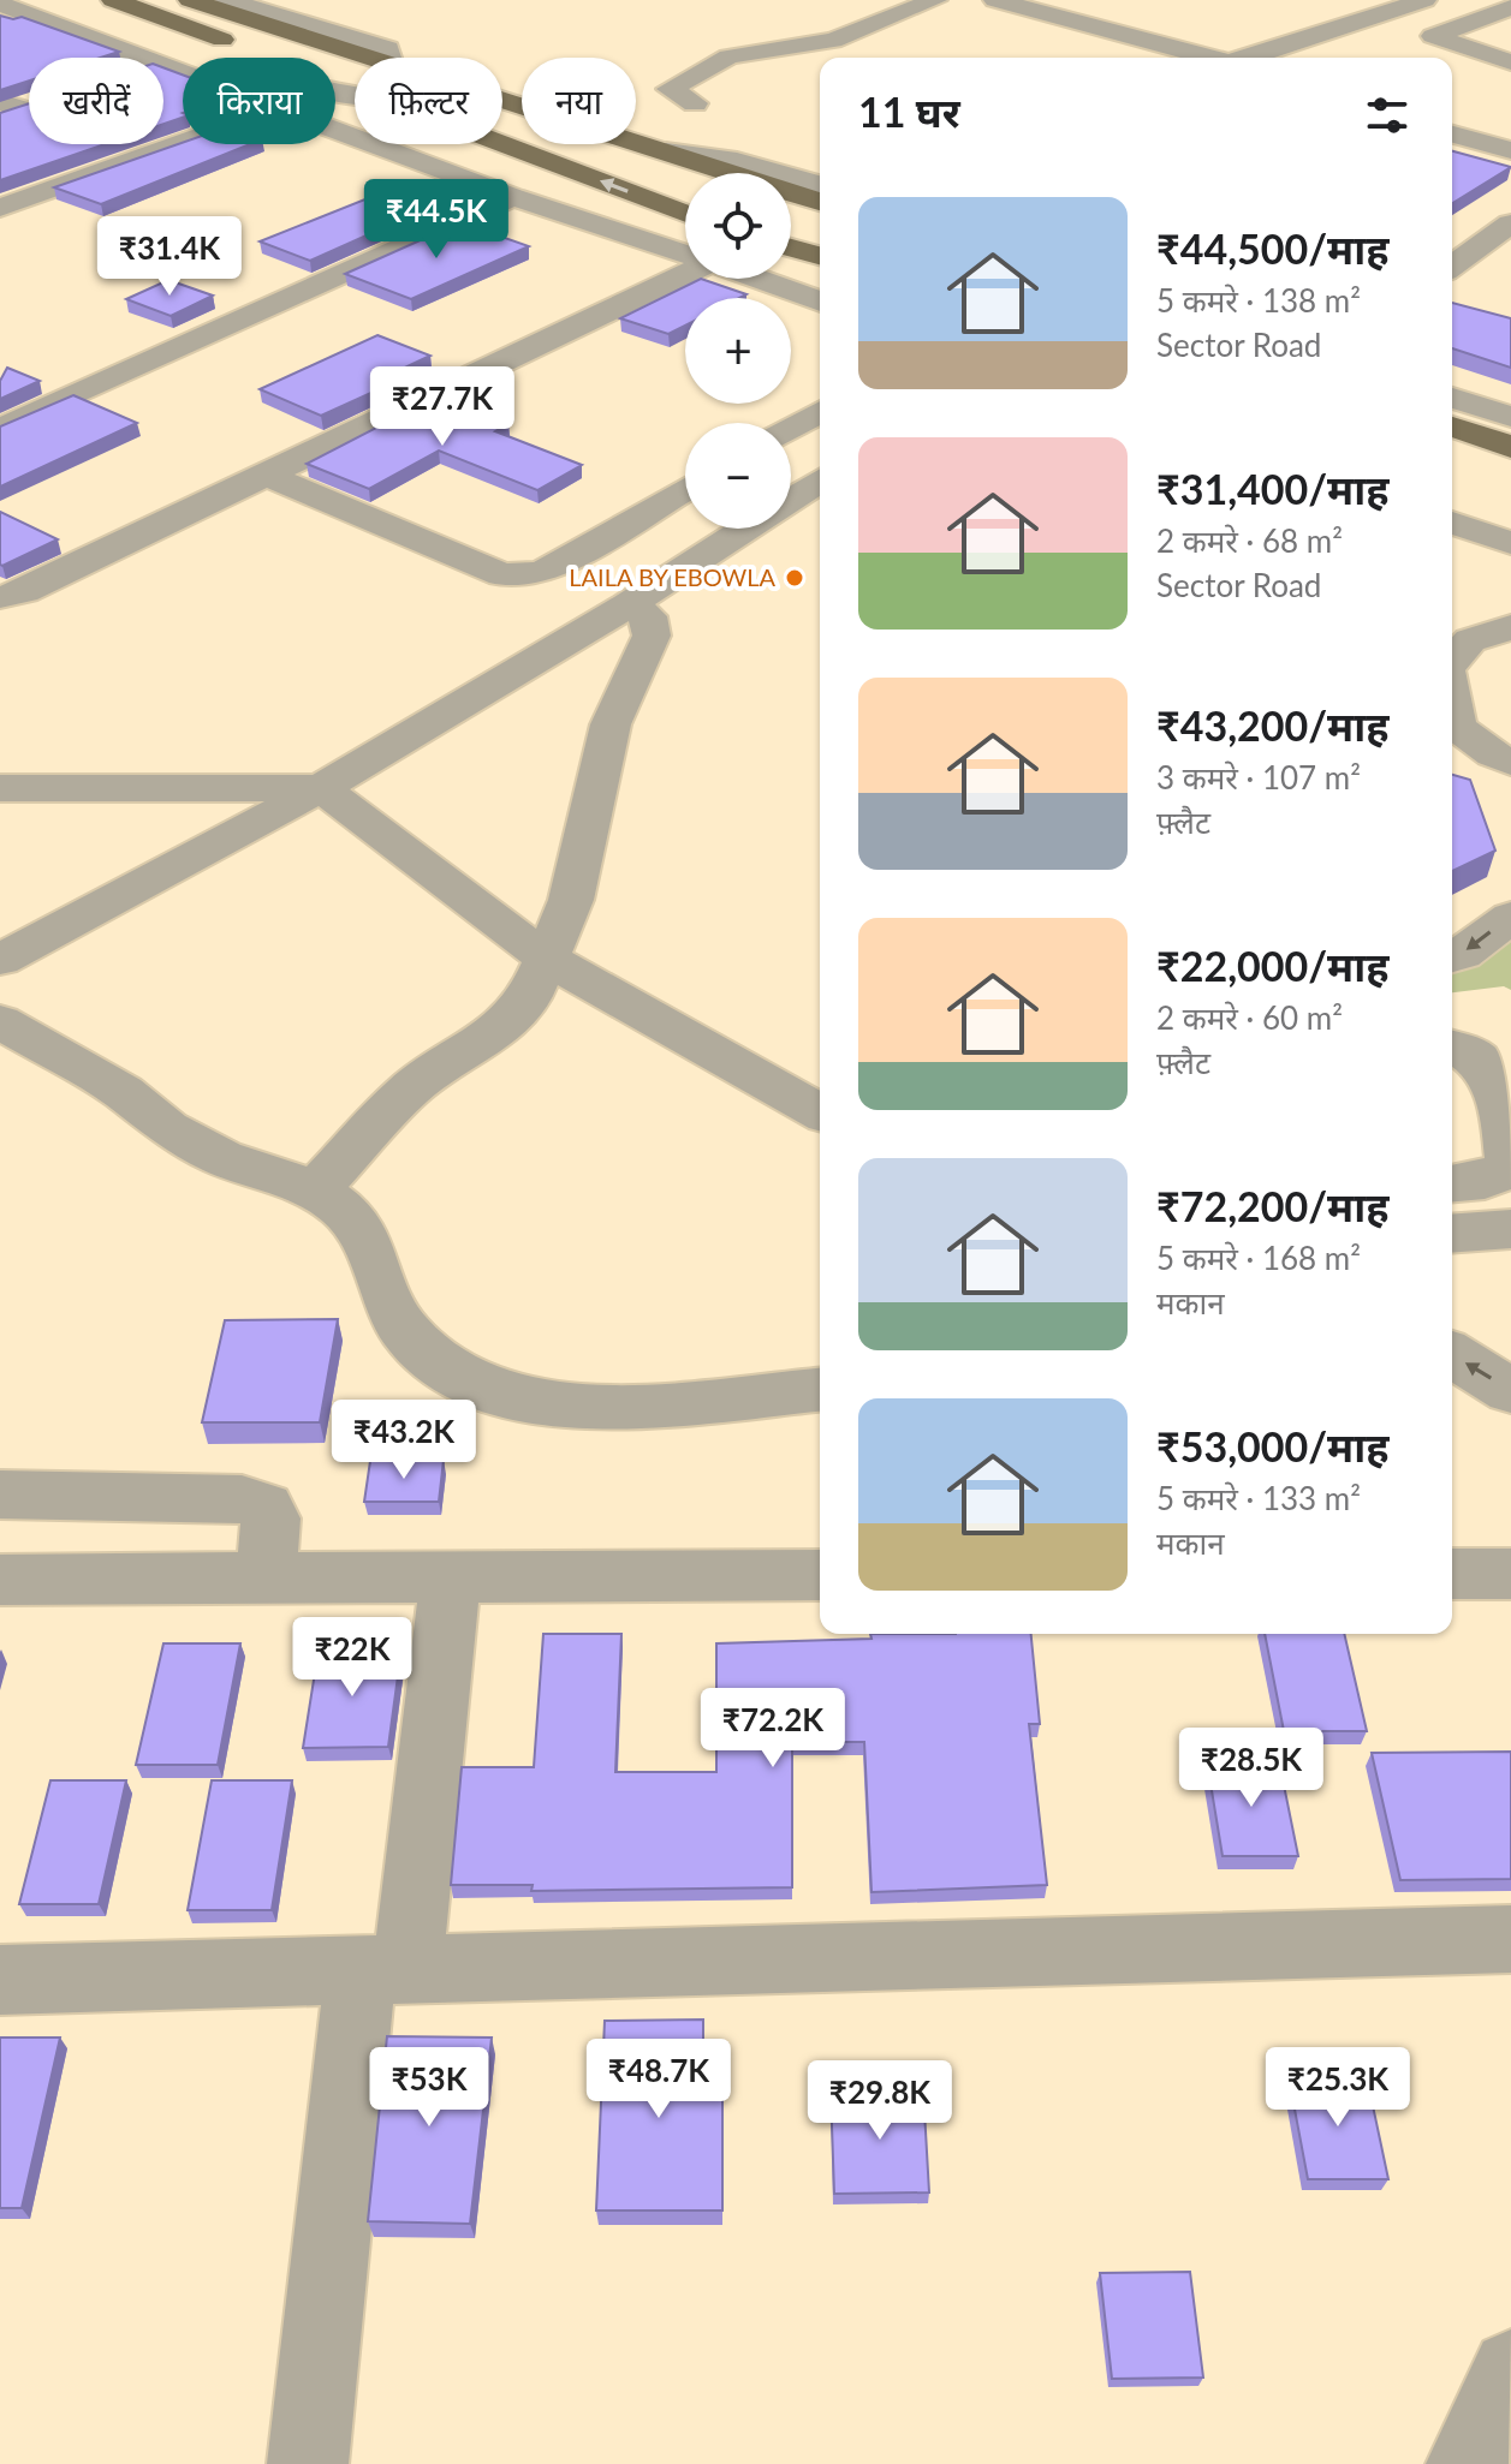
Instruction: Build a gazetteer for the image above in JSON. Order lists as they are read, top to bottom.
{
  "places": ["LAILA BY EBOWLA"],
  "page": {
    "chip": [
      "खरीदें",
      "किराया",
      "फ़िल्टर",
      "नया"
    ],
    "heading": "11 घर",
    "map_buttons": ["+", "−"],
    "list": [
      {
        "name": "₹44,500/माह",
        "note": "5 कमरे · 138 m² · Sector Road"
      },
      {
        "name": "₹31,400/माह",
        "note": "2 कमरे · 68 m² · Sector Road"
      },
      {
        "name": "₹43,200/माह",
        "note": "3 कमरे · 107 m² · फ़्लैट"
      },
      {
        "name": "₹22,000/माह",
        "note": "2 कमरे · 60 m² · फ़्लैट"
      },
      {
        "name": "₹72,200/माह",
        "note": "5 कमरे · 168 m² · मकान"
      },
      {
        "name": "₹53,000/माह",
        "note": "5 कमरे · 133 m² · मकान"
      }
    ],
    "price": [
      "₹44.5K",
      "₹31.4K",
      "₹27.7K",
      "₹43.2K",
      "₹22K",
      "₹72.2K",
      "₹28.5K",
      "₹48.7K",
      "₹53K",
      "₹25.3K",
      "₹29.8K"
    ]
  }
}
